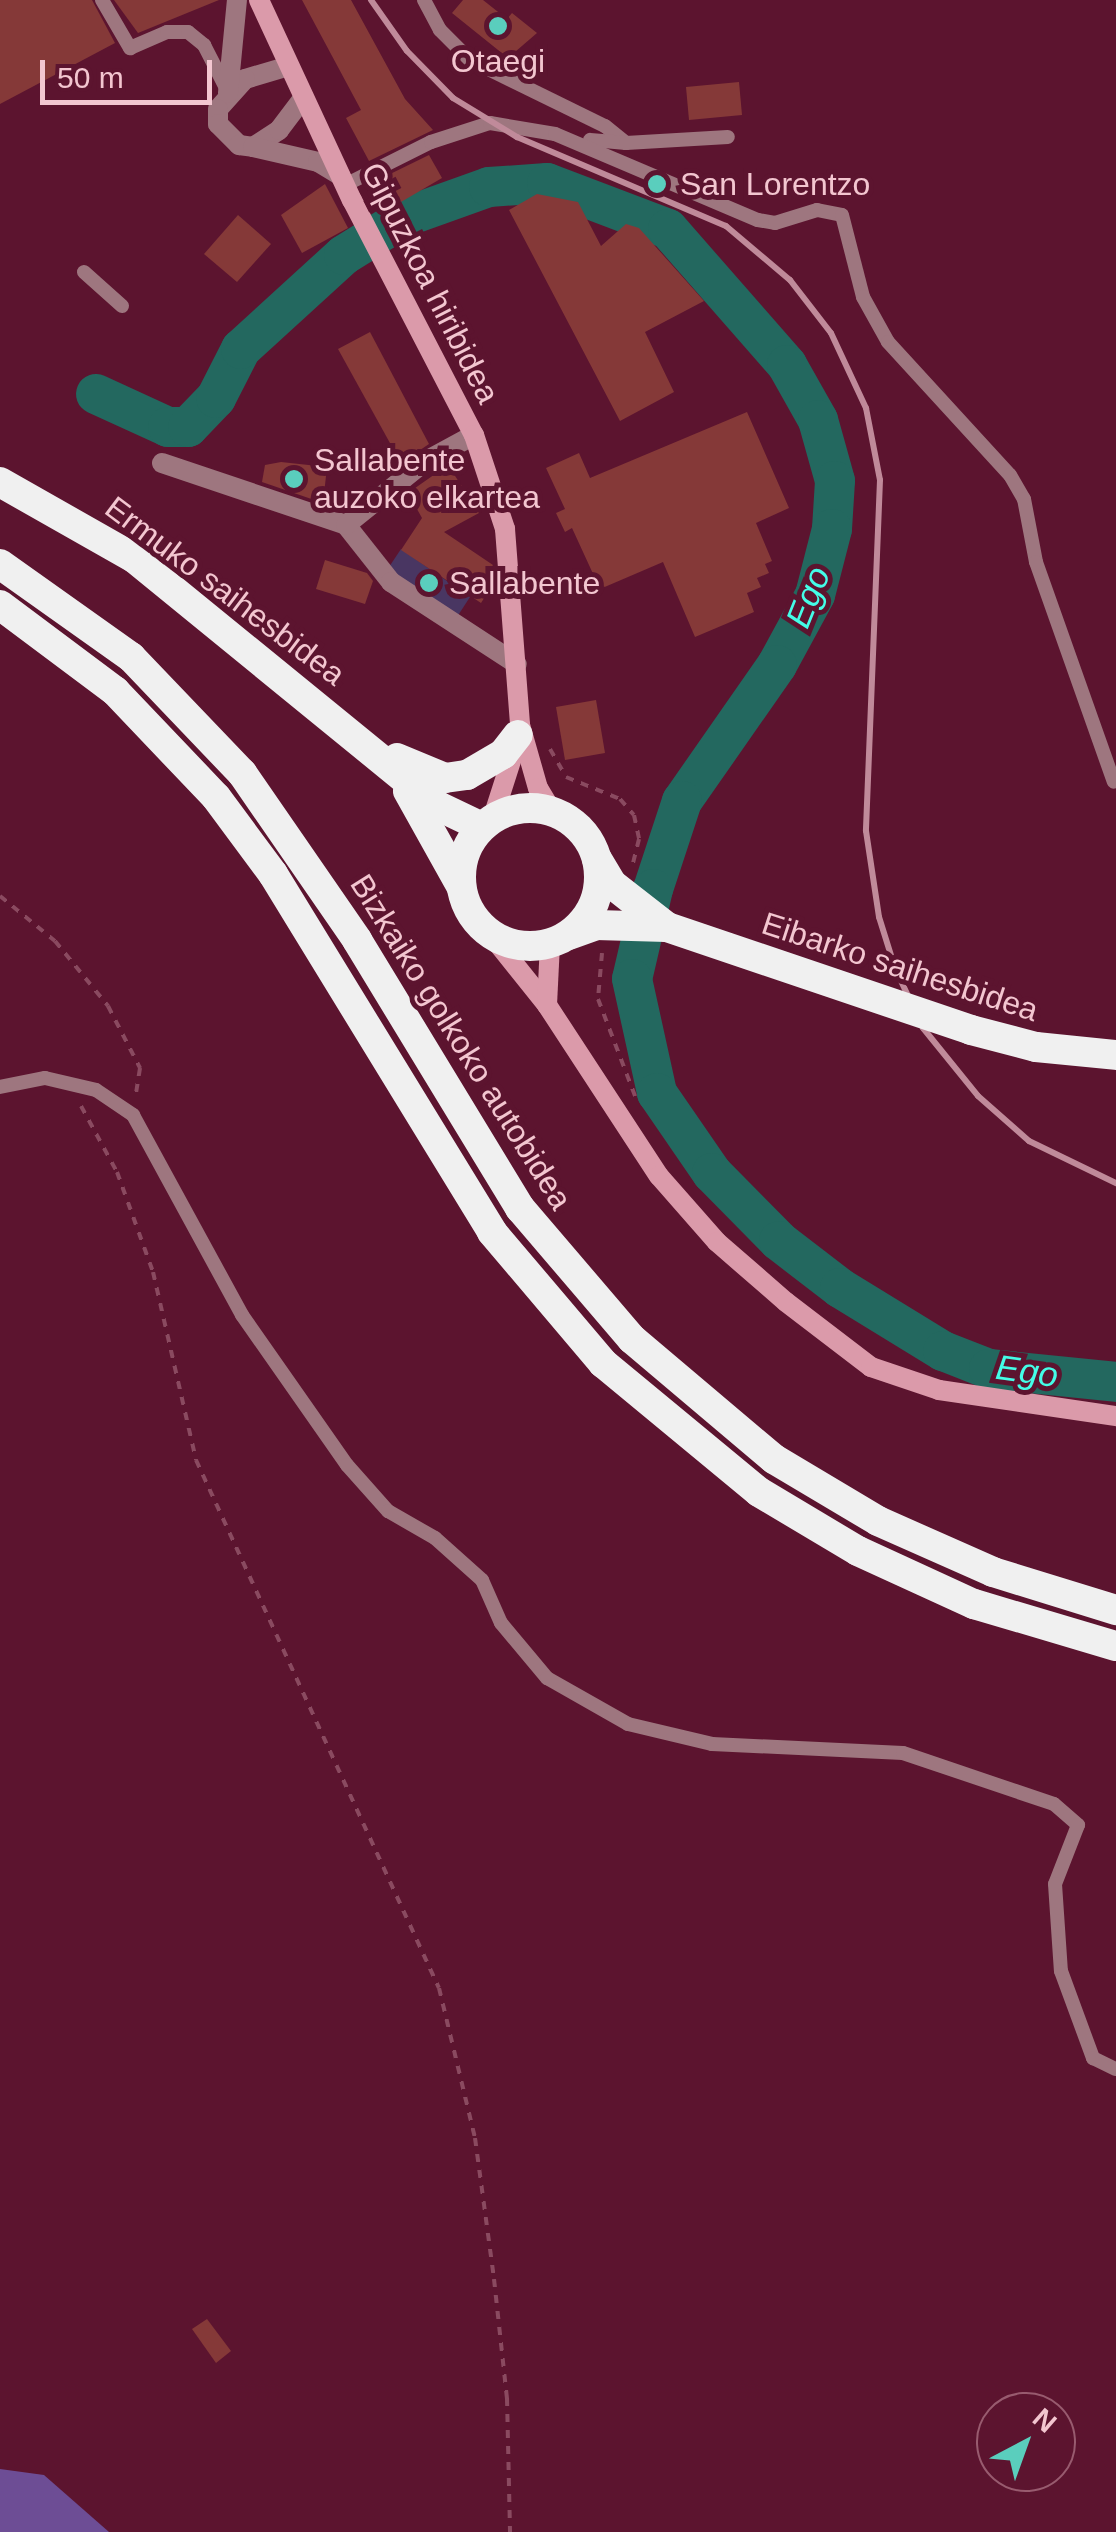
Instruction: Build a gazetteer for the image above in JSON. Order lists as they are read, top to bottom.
{
  "streets": {
    "highway": ["Ermuko saihesbidea", "Eibarko saihesbidea", "Bizkaiko golkoko autobidea"],
    "street": ["Gipuzkoa hiribidea"]
  },
  "crossings": [
    ["Ermuko saihesbidea", "Eibarko saihesbidea"]
  ],
  "water": ["Ego"],
  "places": [
    "Otaegi",
    "San Lorentzo",
    "Sallabente auzoko elkartea",
    "Sallabente"
  ],
  "scale_bar": "50 m",
  "north": "top right"
}
